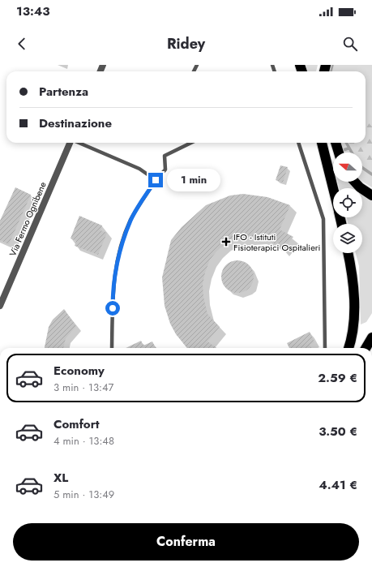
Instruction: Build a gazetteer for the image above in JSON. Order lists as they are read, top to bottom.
{
  "streets": {
    "street": ["Via Fermo Ognibene"]
  },
  "places": {
    "health": ["IFO - Istituti Fisioterapici Ospitalieri"]
  },
  "north": "left",
  "page": {
    "status": "13:43",
    "header": "Ridey",
    "banner": ["Partenza", "Destinazione"],
    "bubble": "1 min",
    "list": [
      {
        "name": "Economy",
        "note": "3 min · 13:47",
        "value": "2.59 €"
      },
      {
        "name": "Comfort",
        "note": "4 min · 13:48",
        "value": "3.50 €"
      },
      {
        "name": "XL",
        "note": "5 min · 13:49",
        "value": "4.41 €"
      }
    ],
    "buttons": "Conferma"
  }
}
